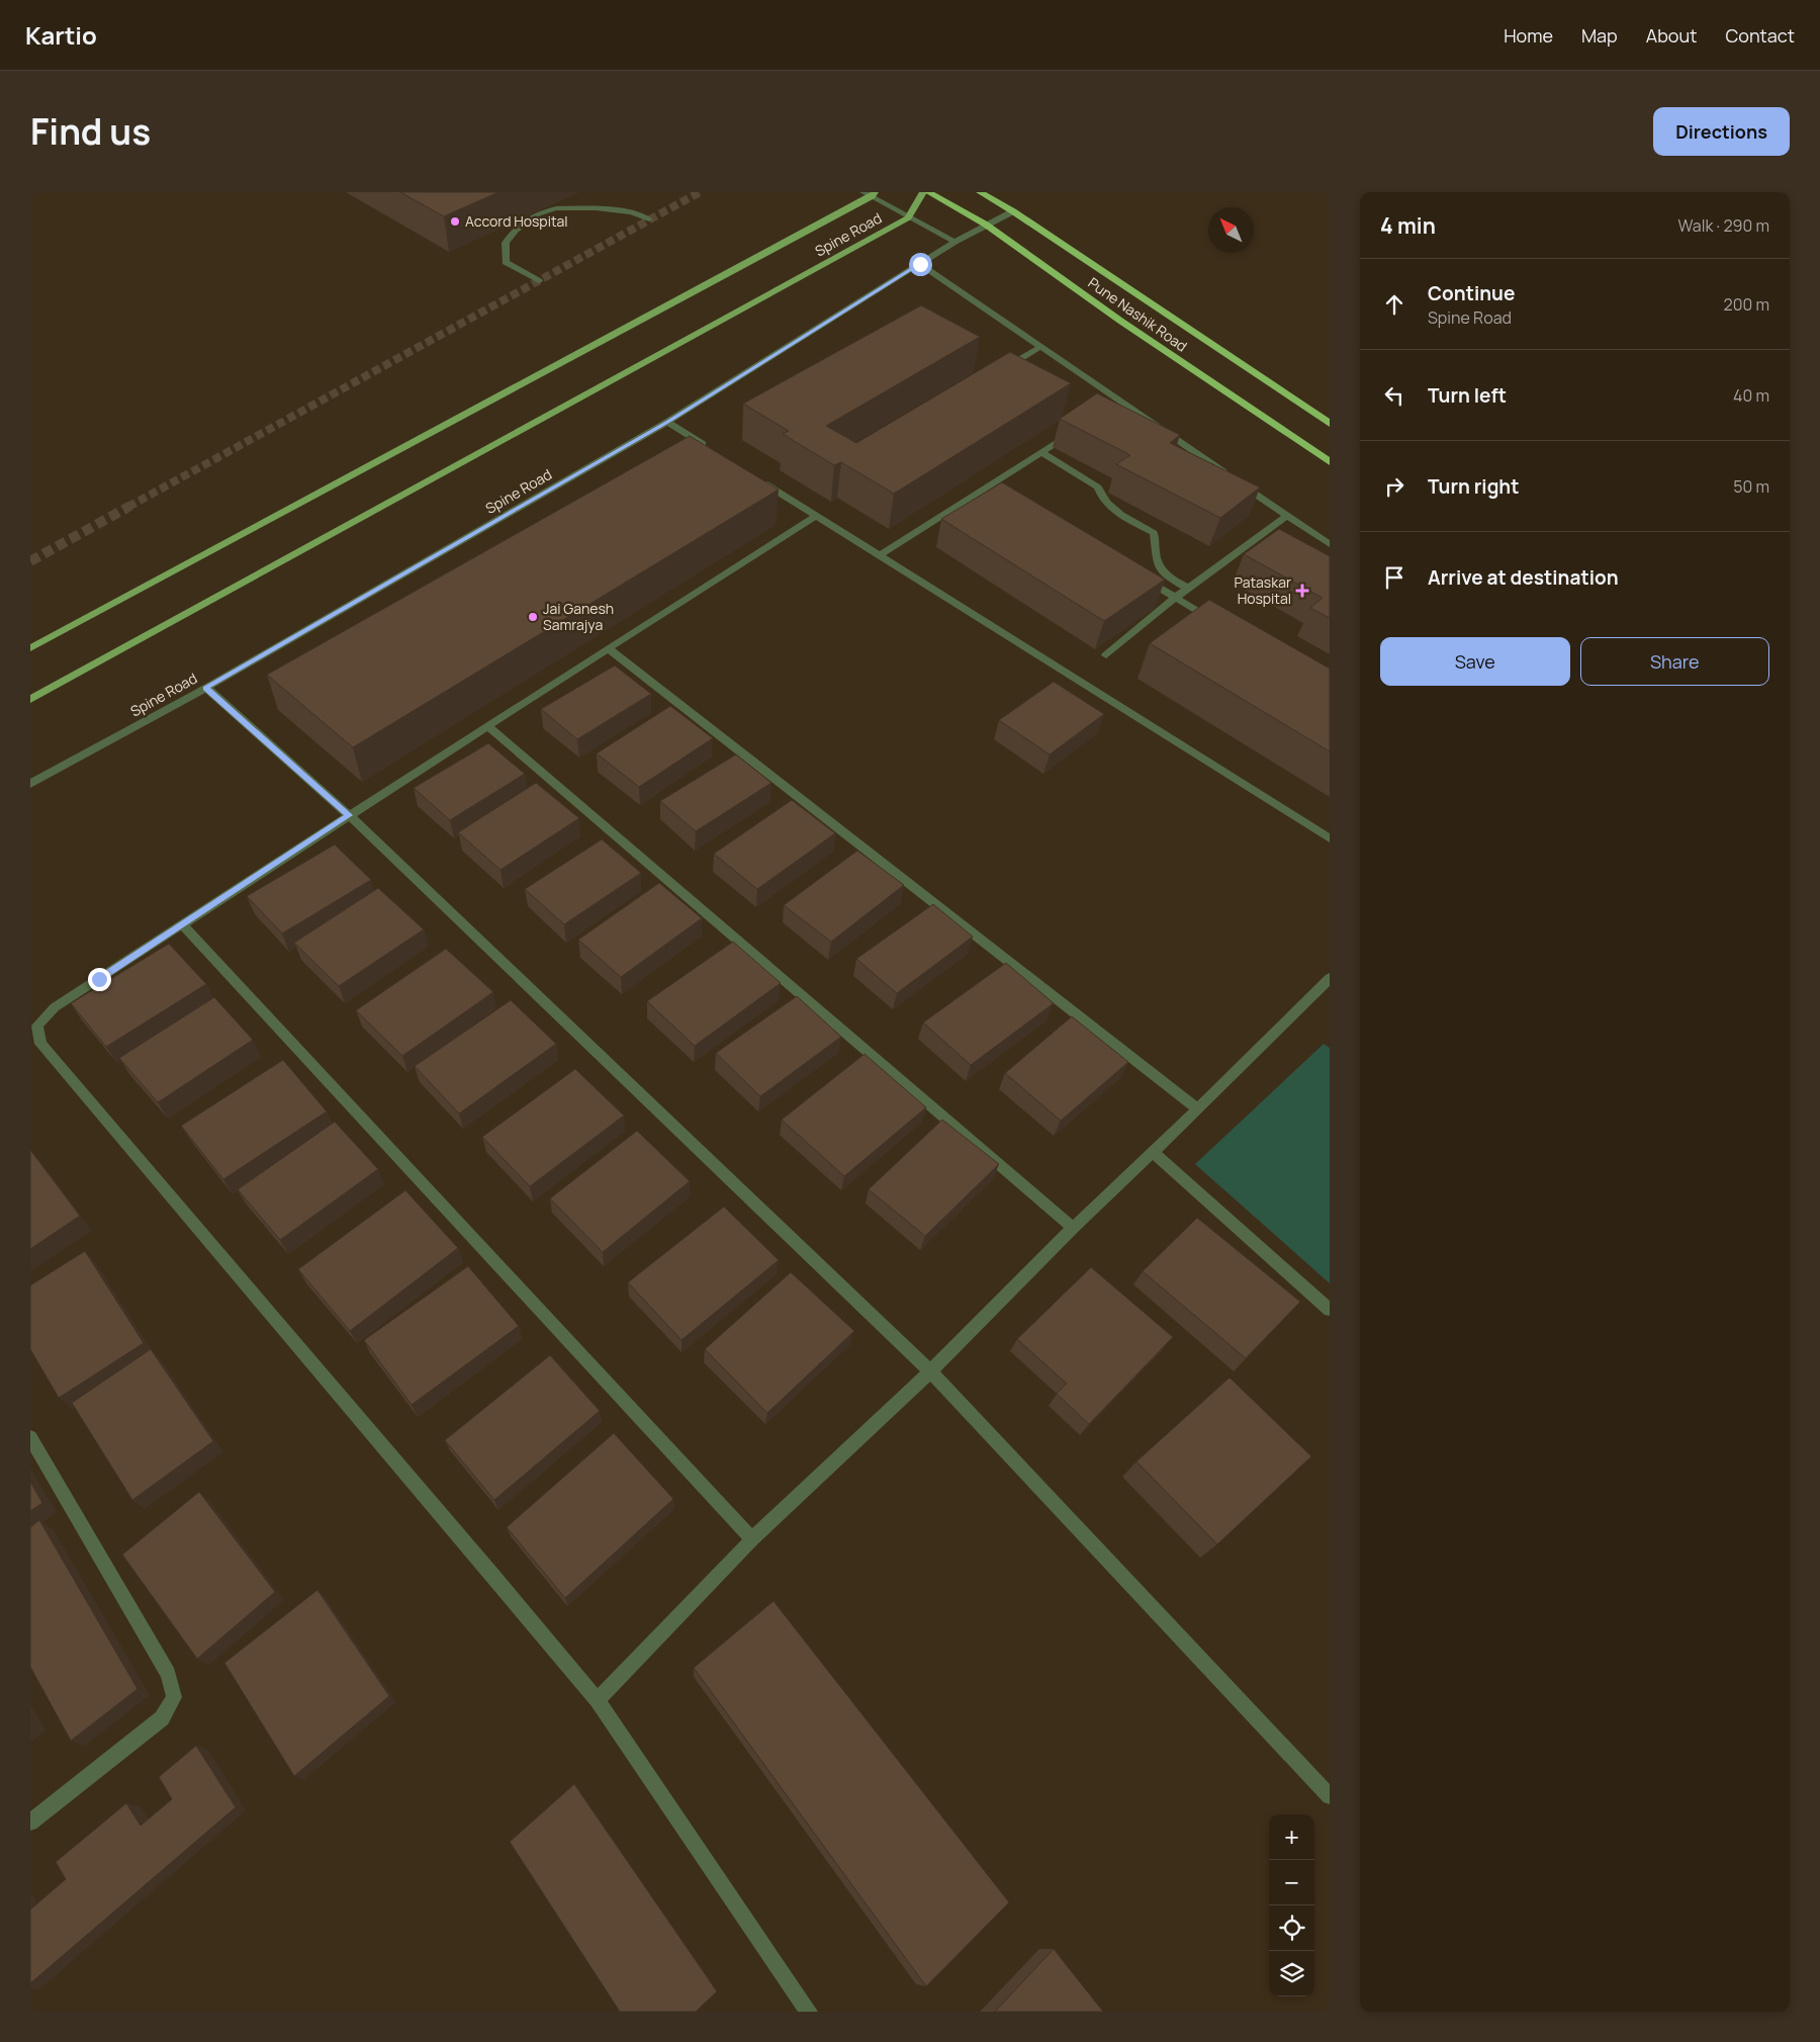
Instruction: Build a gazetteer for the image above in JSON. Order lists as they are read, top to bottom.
{
  "streets": {
    "highway": ["Pune Nashik Road"],
    "main road": ["Spine Road"]
  },
  "crossings": [
    ["Spine Road", "Pune Nashik Road"]
  ],
  "places": {
    "other": ["Accord Hospital", "Jai Ganesh Samrajya"],
    "health": ["Pataskar Hospital"]
  },
  "north": "top left",
  "page": {
    "header": "Kartio",
    "nav": [
      "Home",
      "Map",
      "About",
      "Contact"
    ],
    "title": "Find us",
    "buttons": [
      "Directions",
      ["Save", "Share"]
    ],
    "heading": ["4 min", "Walk · 290 m"],
    "list": [
      ["Continue", "Spine Road", "200 m"],
      ["Turn left", "40 m"],
      ["Turn right", "50 m"],
      "Arrive at destination"
    ],
    "map_buttons": ["+", "−"]
  }
}
